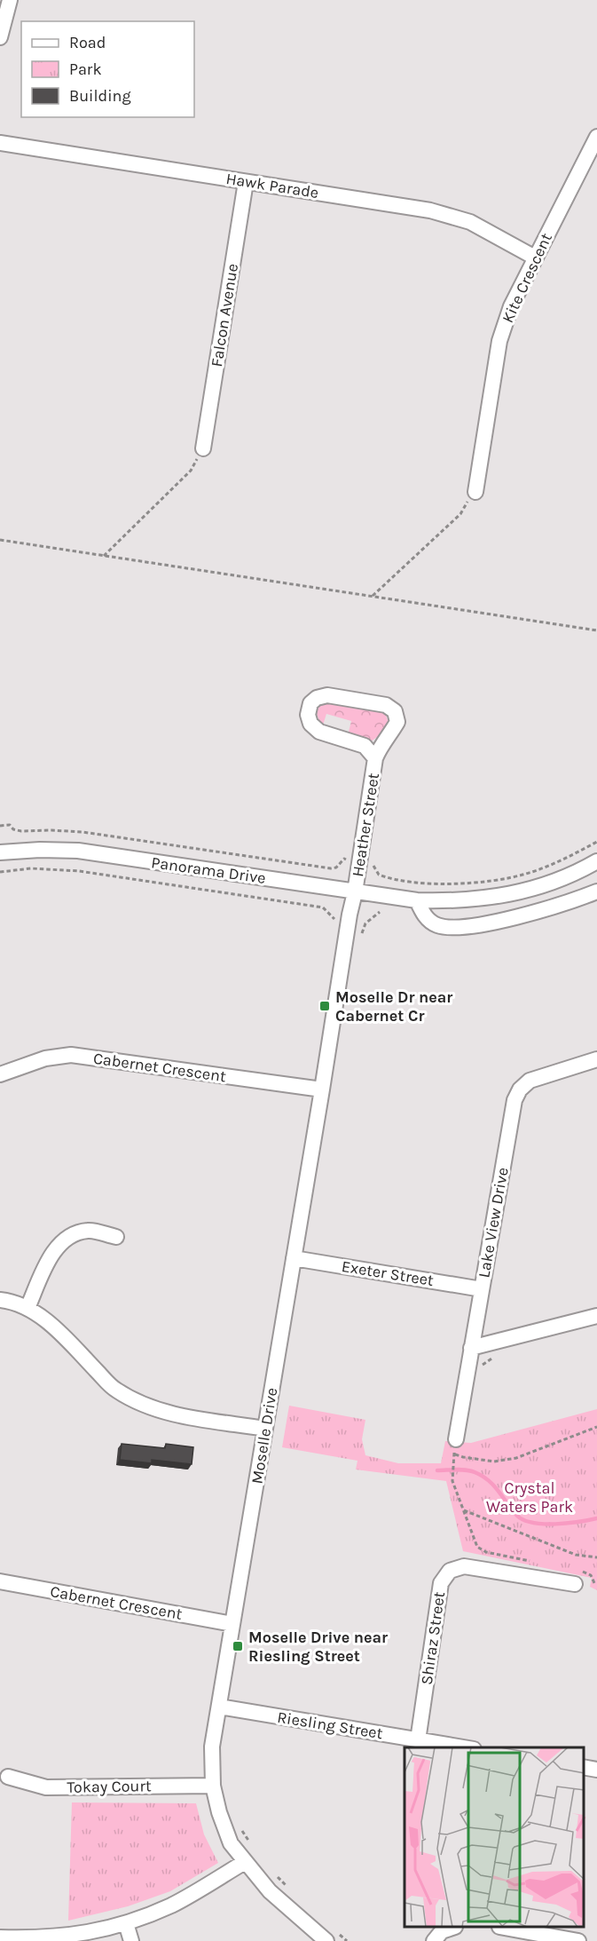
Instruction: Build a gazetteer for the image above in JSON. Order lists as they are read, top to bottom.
{
  "streets": {
    "street": [
      "Hawk Parade",
      "Kite Crescent",
      "Falcon Avenue",
      "Heather Street",
      "Panorama Drive",
      "Cabernet Crescent",
      "Lake View Drive",
      "Exeter Street",
      "Moselle Drive",
      "Shiraz Street",
      "Riesling Street",
      "Tokay Court"
    ]
  },
  "crossings": [
    ["Hawk Parade", "Kite Crescent"],
    ["Hawk Parade", "Falcon Avenue"],
    ["Heather Street", "Panorama Drive"],
    ["Heather Street", "Moselle Drive"],
    ["Panorama Drive", "Moselle Drive"],
    ["Cabernet Crescent", "Moselle Drive"],
    ["Lake View Drive", "Exeter Street"],
    ["Exeter Street", "Moselle Drive"],
    ["Moselle Drive", "Riesling Street"],
    ["Moselle Drive", "Tokay Court"],
    ["Shiraz Street", "Riesling Street"]
  ],
  "parks": ["Crystal Waters Park"],
  "places": {
    "transit": ["Moselle Dr near Cabernet Cr", "Moselle Drive near Riesling Street"]
  },
  "legend": ["Road", "Park", "Building"]
}
